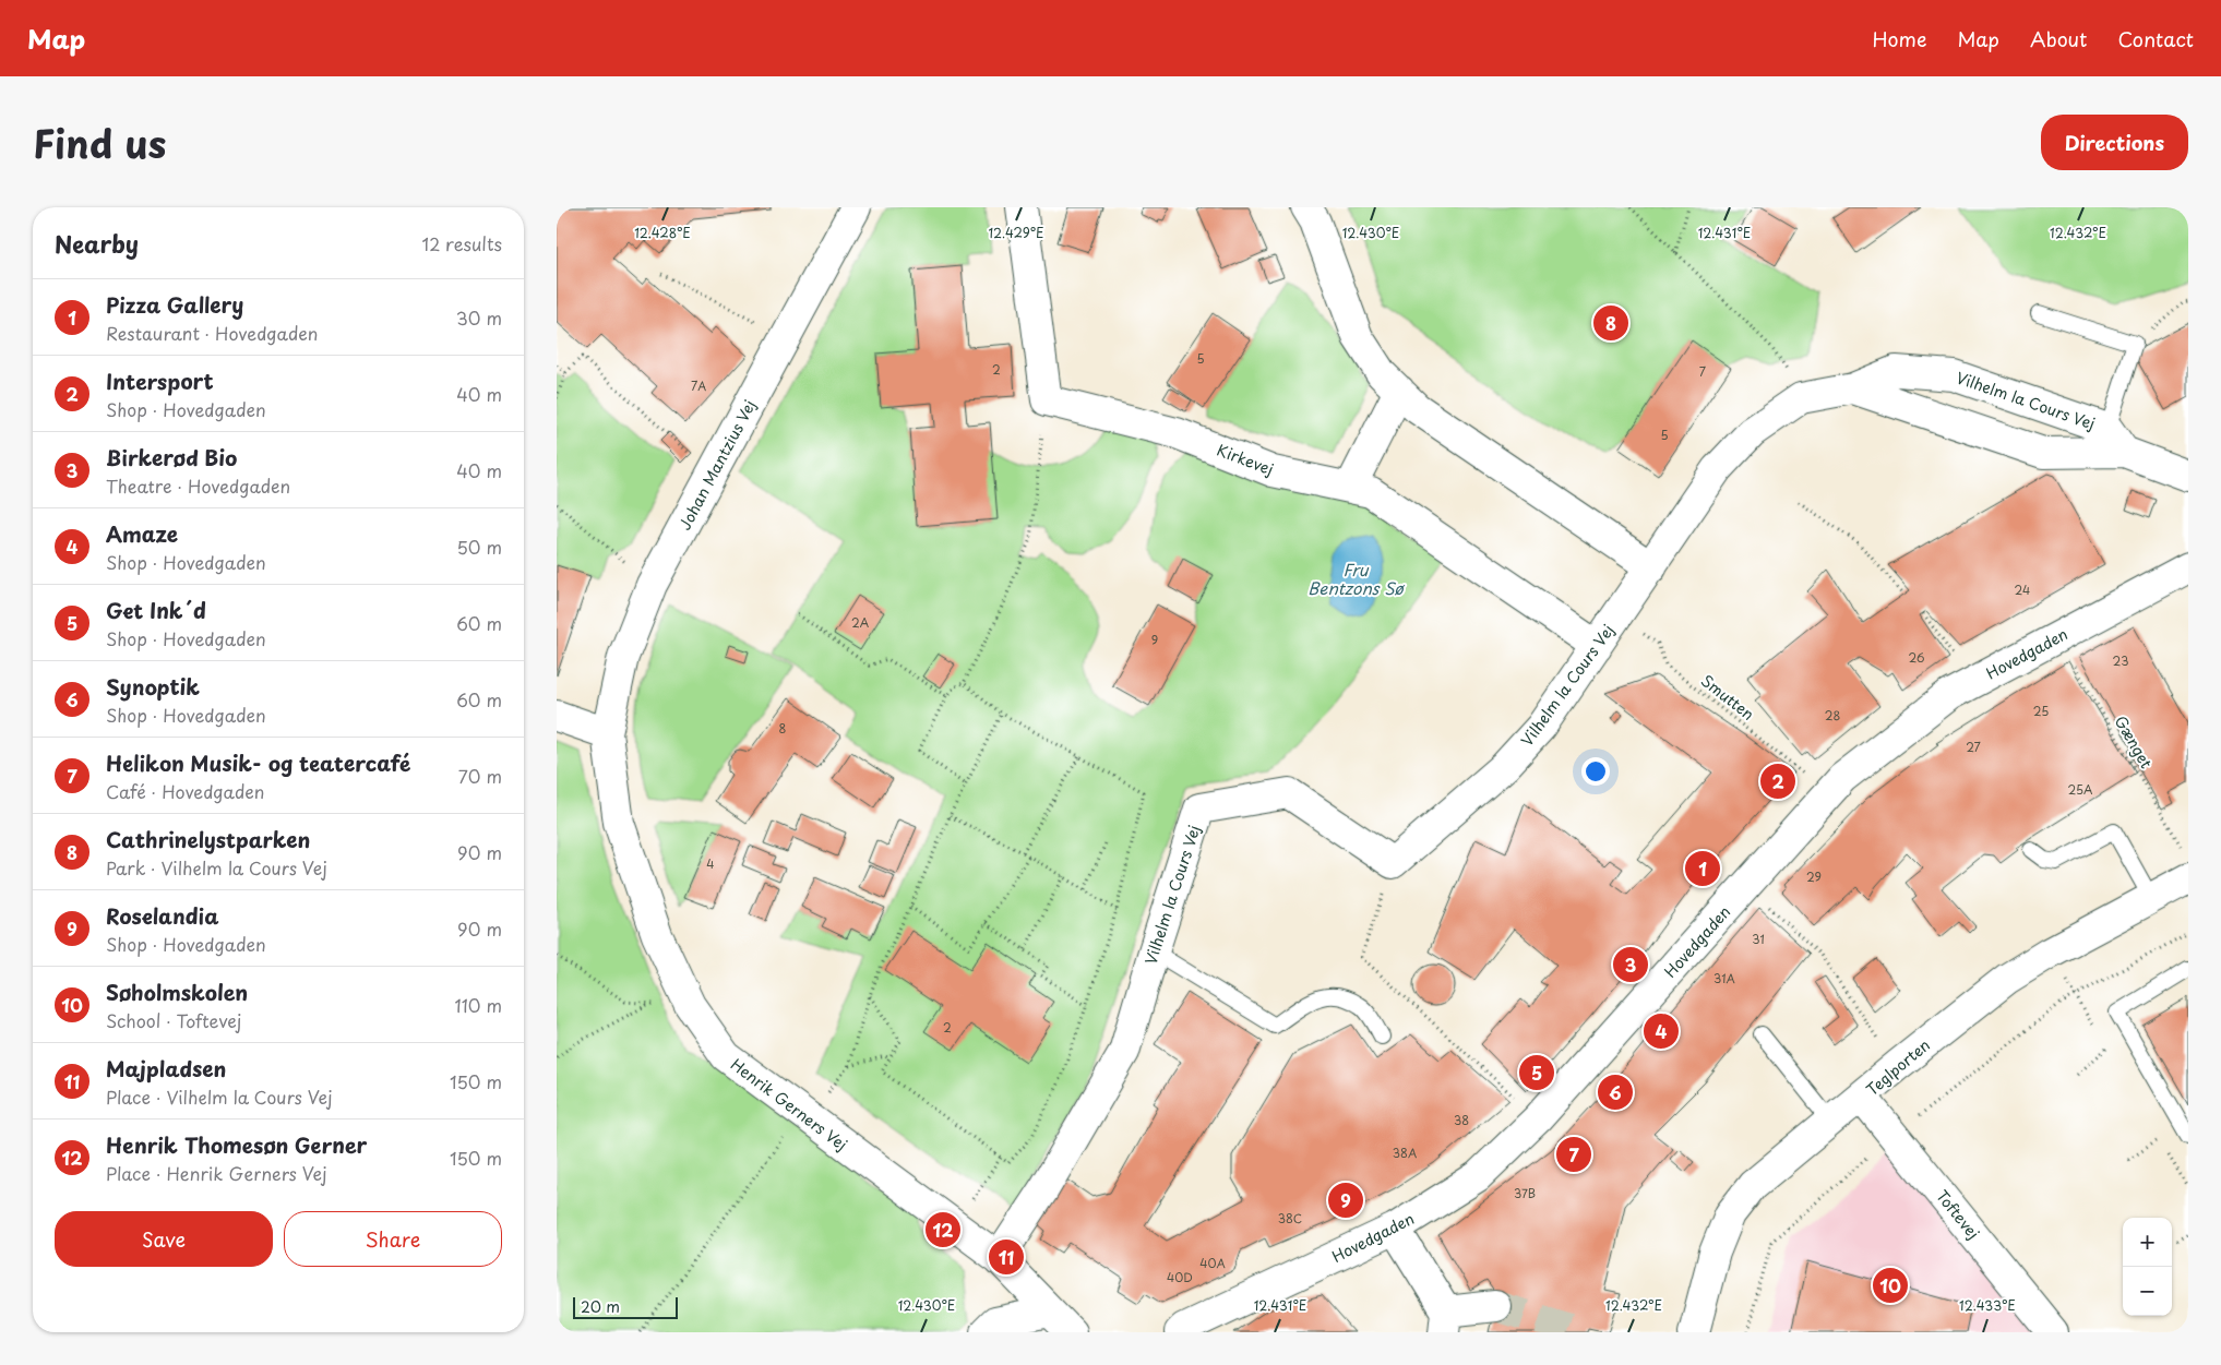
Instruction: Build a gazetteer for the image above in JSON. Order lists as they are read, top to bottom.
{
  "streets": {
    "street": [
      "Vilhelm la Cours Vej",
      "Kirkevej",
      "Johan Mantzius Vej",
      "Hovedgaden",
      "Teglporten",
      "Henrik Gerners Vej",
      "Toftevej"
    ],
    "path": ["Smutten", "Gænget"]
  },
  "crossings": [
    ["Vilhelm la Cours Vej", "Kirkevej"],
    ["Vilhelm la Cours Vej", "Smutten"],
    ["Vilhelm la Cours Vej", "Henrik Gerners Vej"],
    ["Johan Mantzius Vej", "Henrik Gerners Vej"],
    ["Hovedgaden", "Smutten"],
    ["Hovedgaden", "Gænget"],
    ["Gænget", "Teglporten"],
    ["Teglporten", "Toftevej"]
  ],
  "water": ["Fru Bentzons Sø"],
  "house_numbers": [
    "5",
    "2",
    "7",
    "7A",
    "5",
    "24",
    "2A",
    "9",
    "26",
    "23",
    "25",
    "28",
    "8",
    "27",
    "25A",
    "4",
    "29",
    "31",
    "31A",
    "2",
    "38",
    "38A",
    "37B",
    "38C",
    "40A",
    "40D"
  ],
  "scale_bar": "20 m",
  "page": {
    "header": "Map",
    "nav": [
      "Home",
      "Map",
      "About",
      "Contact"
    ],
    "title": "Find us",
    "buttons": [
      "Directions",
      ["Save", "Share"]
    ],
    "heading": ["Nearby", "12 results"],
    "list": [
      {
        "mark": "1",
        "name": "Pizza Gallery",
        "note": "Restaurant · Hovedgaden",
        "value": "30 m"
      },
      {
        "mark": "2",
        "name": "Intersport",
        "note": "Shop · Hovedgaden",
        "value": "40 m"
      },
      {
        "mark": "3",
        "name": "Birkerød Bio",
        "note": "Theatre · Hovedgaden",
        "value": "40 m"
      },
      {
        "mark": "4",
        "name": "Amaze",
        "note": "Shop · Hovedgaden",
        "value": "50 m"
      },
      {
        "mark": "5",
        "name": "Get Ink´d",
        "note": "Shop · Hovedgaden",
        "value": "60 m"
      },
      {
        "mark": "6",
        "name": "Synoptik",
        "note": "Shop · Hovedgaden",
        "value": "60 m"
      },
      {
        "mark": "7",
        "name": "Helikon Musik- og teatercafé",
        "note": "Café · Hovedgaden",
        "value": "70 m"
      },
      {
        "mark": "8",
        "name": "Cathrinelystparken",
        "note": "Park · Vilhelm la Cours Vej",
        "value": "90 m"
      },
      {
        "mark": "9",
        "name": "Roselandia",
        "note": "Shop · Hovedgaden",
        "value": "90 m"
      },
      {
        "mark": "10",
        "name": "Søholmskolen",
        "note": "School · Toftevej",
        "value": "110 m"
      },
      {
        "mark": "11",
        "name": "Majpladsen",
        "note": "Place · Vilhelm la Cours Vej",
        "value": "150 m"
      },
      {
        "mark": "12",
        "name": "Henrik Thomesøn Gerner",
        "note": "Place · Henrik Gerners Vej",
        "value": "150 m"
      }
    ],
    "pins": [
      "8",
      "2",
      "1",
      "3",
      "4",
      "5",
      "6",
      "7",
      "9",
      "12",
      "11",
      "10"
    ],
    "map_buttons": ["+", "−"],
    "scale": "20 m"
  },
  "coordinates": [
    "12.428°E",
    "12.429°E",
    "12.430°E",
    "12.431°E",
    "12.432°E",
    "12.433°E"
  ]
}
